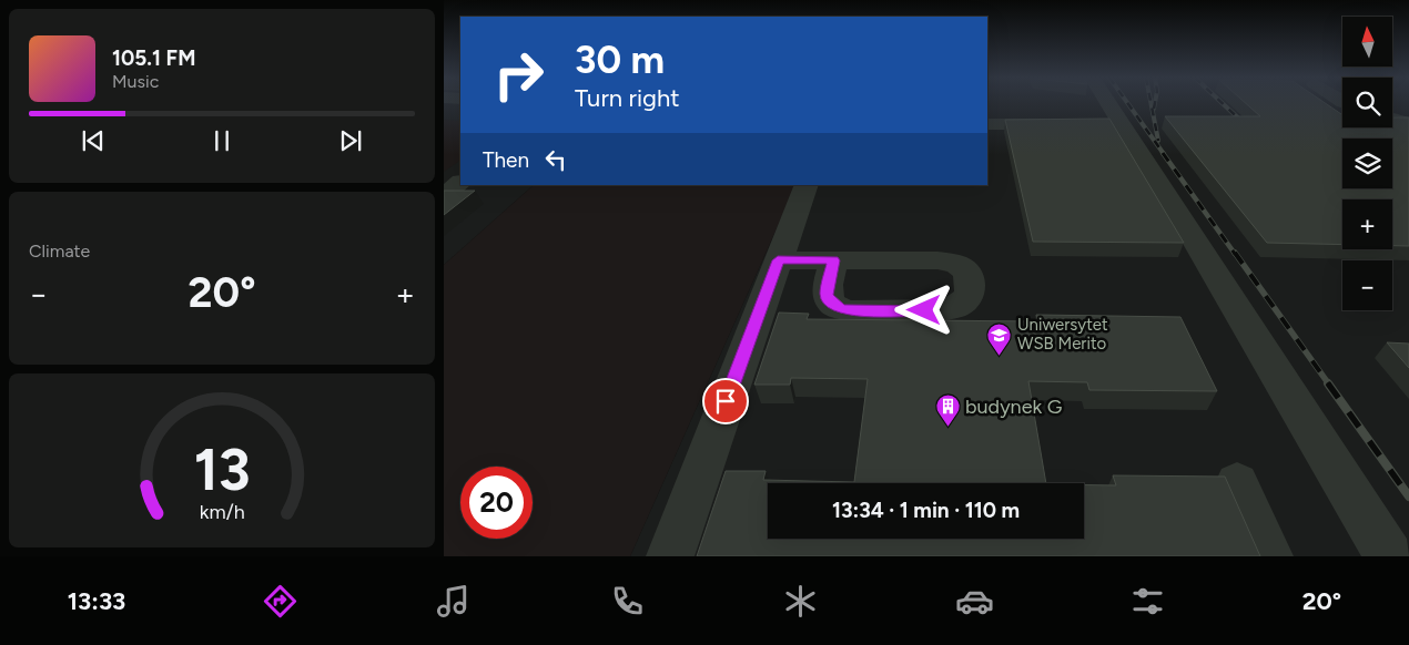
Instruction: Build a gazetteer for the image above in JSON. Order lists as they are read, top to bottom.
{
  "places": {
    "school or university": ["Uniwersytet WSB Merito"],
    "building": ["budynek G"]
  },
  "north": "top",
  "page": {
    "map_buttons": ["+", "−"],
    "turn": ["30 m", "Turn right"],
    "song": ["105.1 FM", "Music"],
    "then": "Then",
    "tile": "Climate",
    "heat": ["−", "20°", "+"],
    "limit": "20",
    "trip": "13:34 · 1 min · 110 m",
    "tabs": ["13:33", "20°"],
    "gauge": ["13", "km/h"]
  }
}
